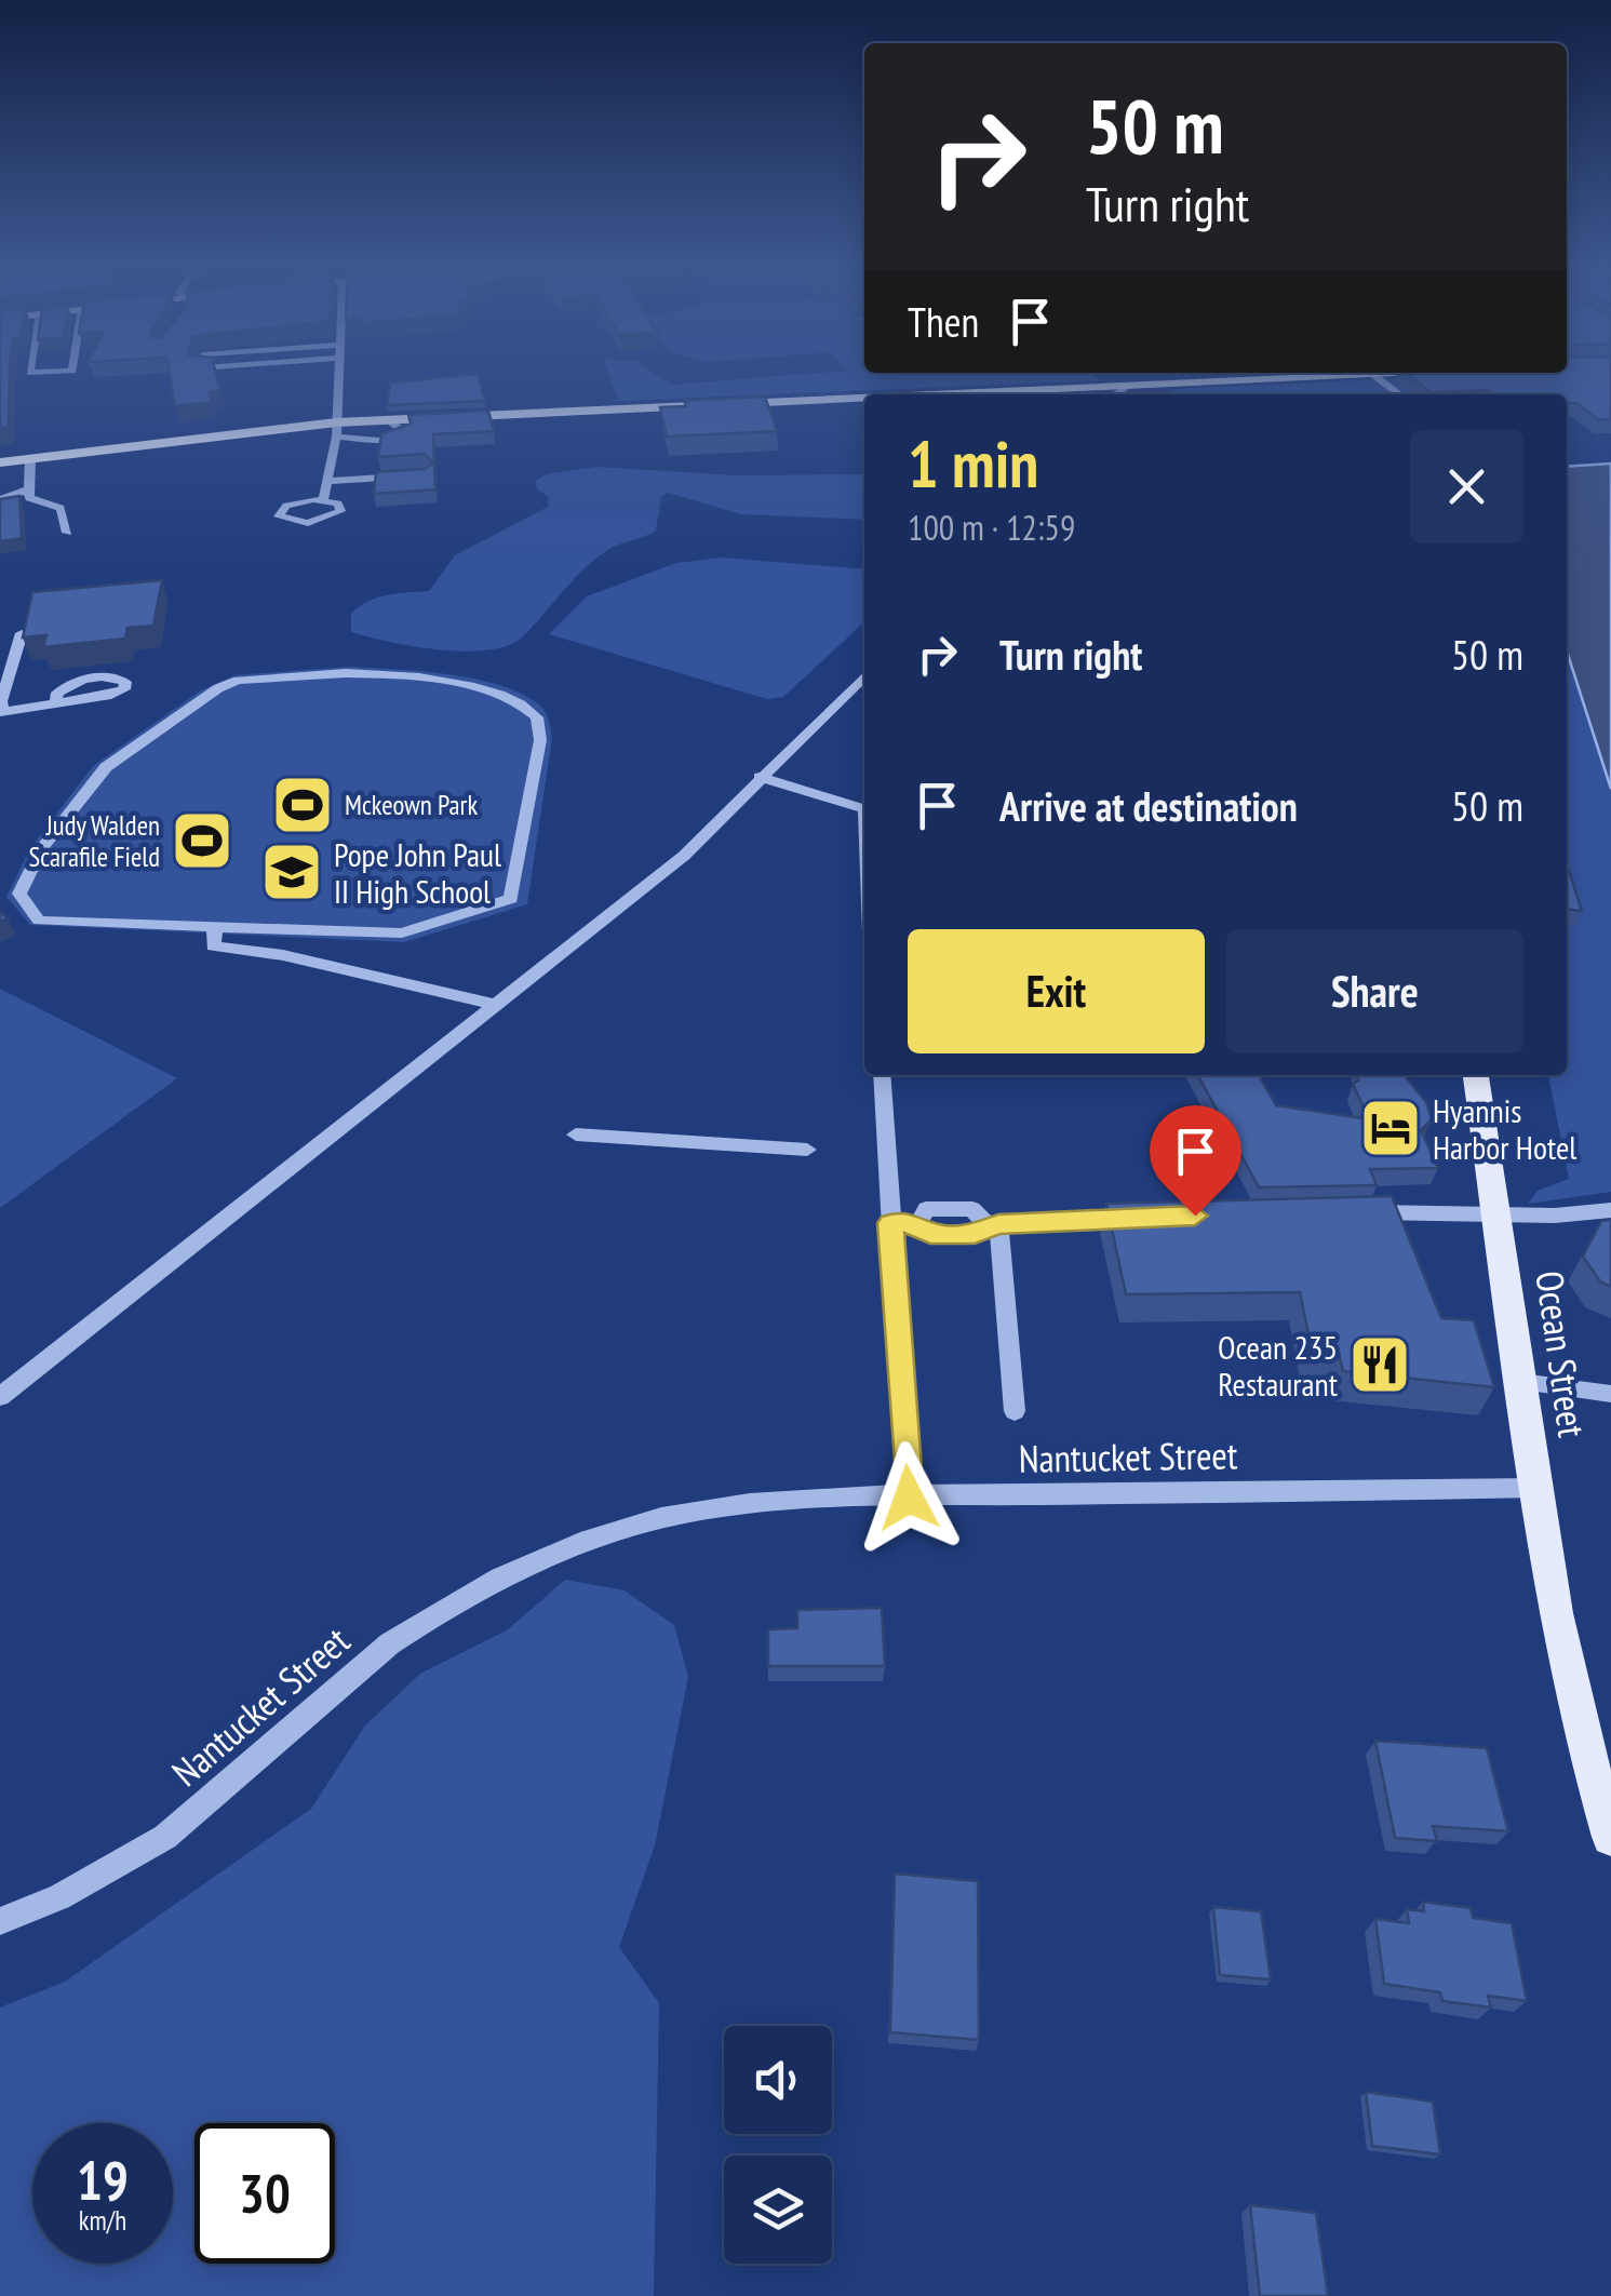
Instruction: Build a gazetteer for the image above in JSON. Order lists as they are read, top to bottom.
{
  "streets": {
    "main road": ["Ocean Street"],
    "street": ["Nantucket Street"]
  },
  "crossings": [
    ["Ocean Street", "Nantucket Street"]
  ],
  "places": {
    "sports": ["Mckeown Park", "Judy Walden Scarafile Field"],
    "school or university": ["Pope John Paul II High School"],
    "hotel": ["Hyannis Harbor Hotel"],
    "restaurant": ["Ocean 235 Restaurant"]
  },
  "page": {
    "turn": ["50 m", "Turn right"],
    "then": "Then",
    "heading": ["1 min", "100 m · 12:59"],
    "list": [
      {
        "name": "Turn right",
        "value": "50 m"
      },
      {
        "name": "Arrive at destination",
        "value": "50 m"
      }
    ],
    "buttons": ["Exit", "Share"],
    "speed": "19 km/h",
    "limit": "30"
  }
}
